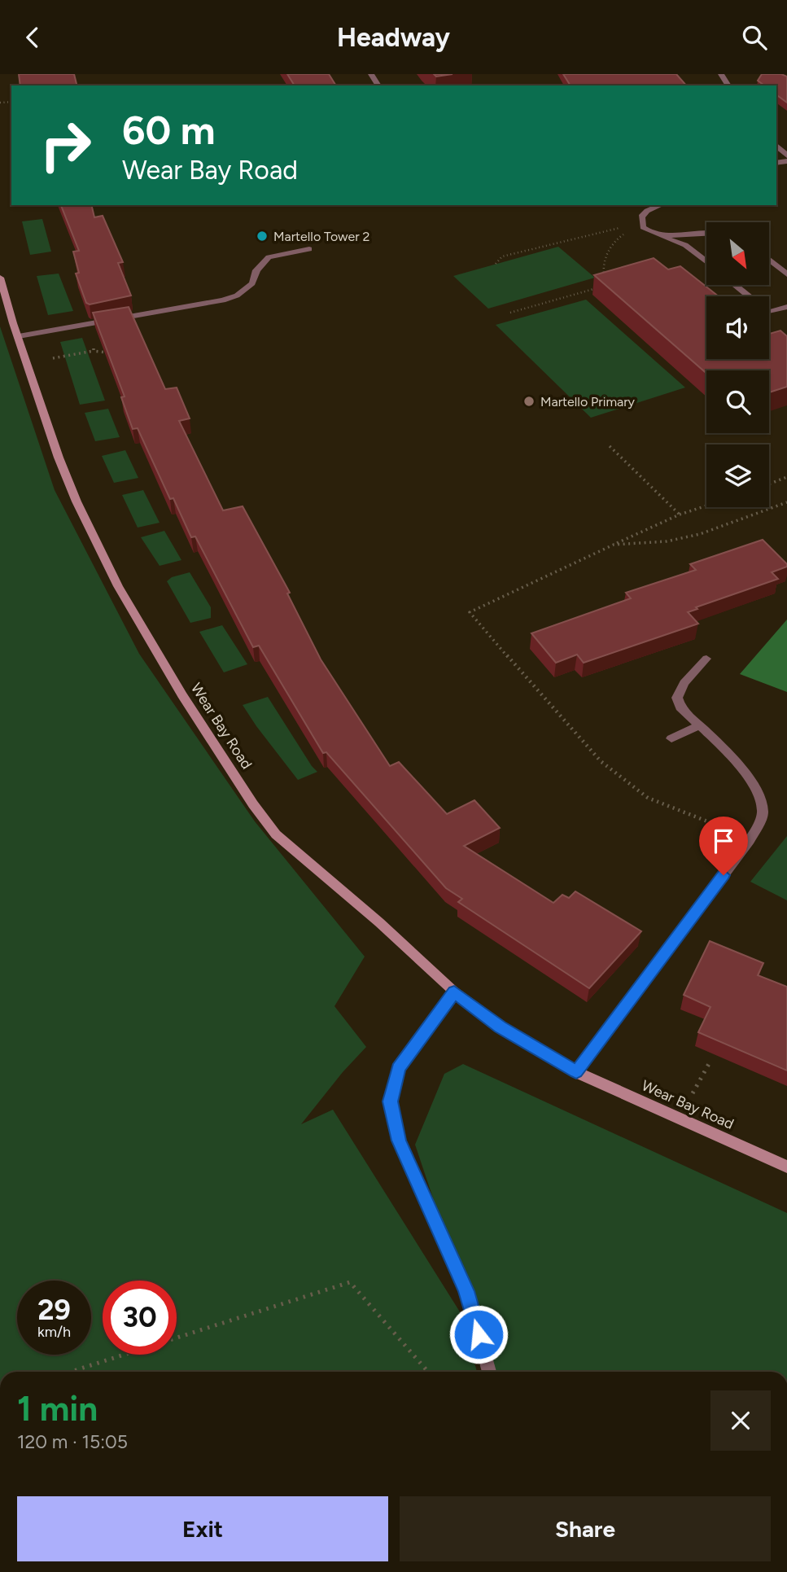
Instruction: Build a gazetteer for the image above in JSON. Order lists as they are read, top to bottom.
{
  "streets": {
    "street": ["Wear Bay Road"]
  },
  "places": ["Martello Tower 2", "Martello Primary"],
  "north": "bottom right",
  "page": {
    "header": "Headway",
    "turn": ["60 m", "Wear Bay Road"],
    "speed": "29 km/h",
    "limit": "30",
    "heading": ["1 min", "120 m · 15:05"],
    "buttons": ["Exit", "Share"]
  }
}
